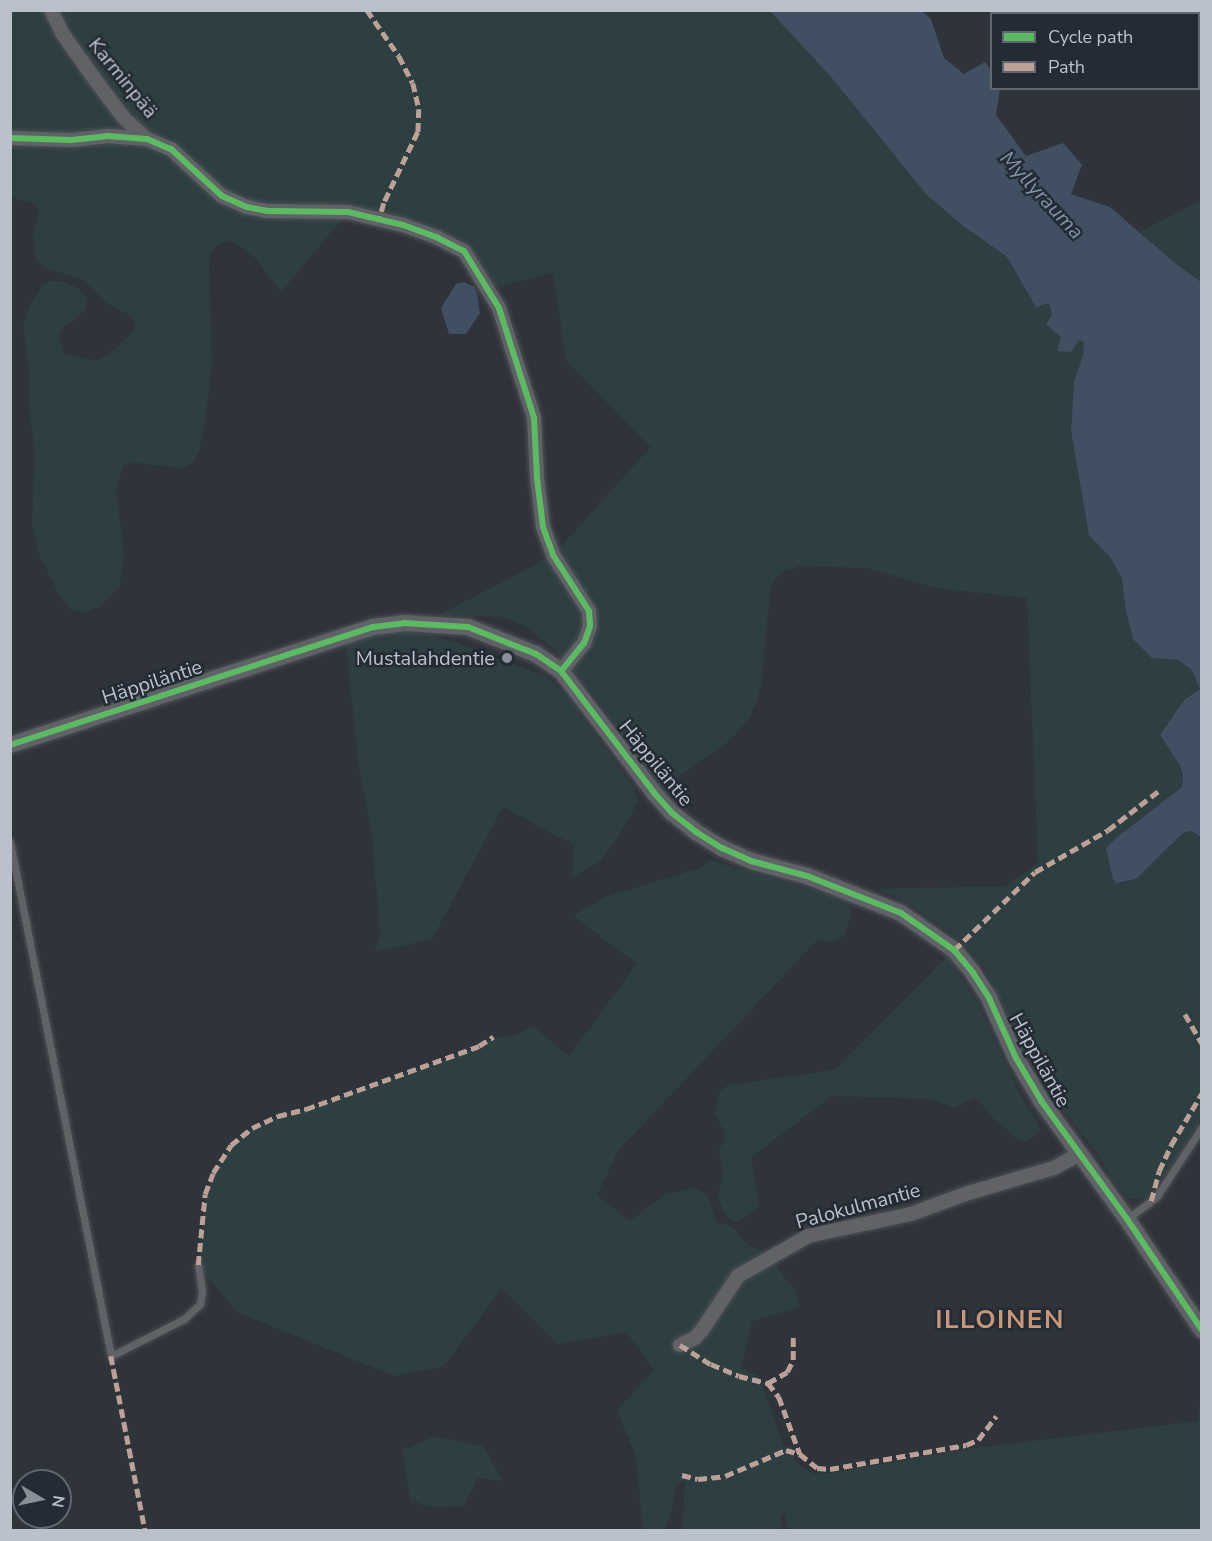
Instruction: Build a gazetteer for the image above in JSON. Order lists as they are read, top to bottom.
{
  "streets": {
    "street": ["Karminpää", "Häppiläntie", "Palokulmantie"]
  },
  "crossings": [
    ["Häppiläntie", "Palokulmantie"]
  ],
  "districts": ["ILLOINEN"],
  "water": ["Myllyrauma"],
  "places": ["Mustalahdentie"],
  "legend": ["Cycle path", "Path"],
  "north": "right"
}
